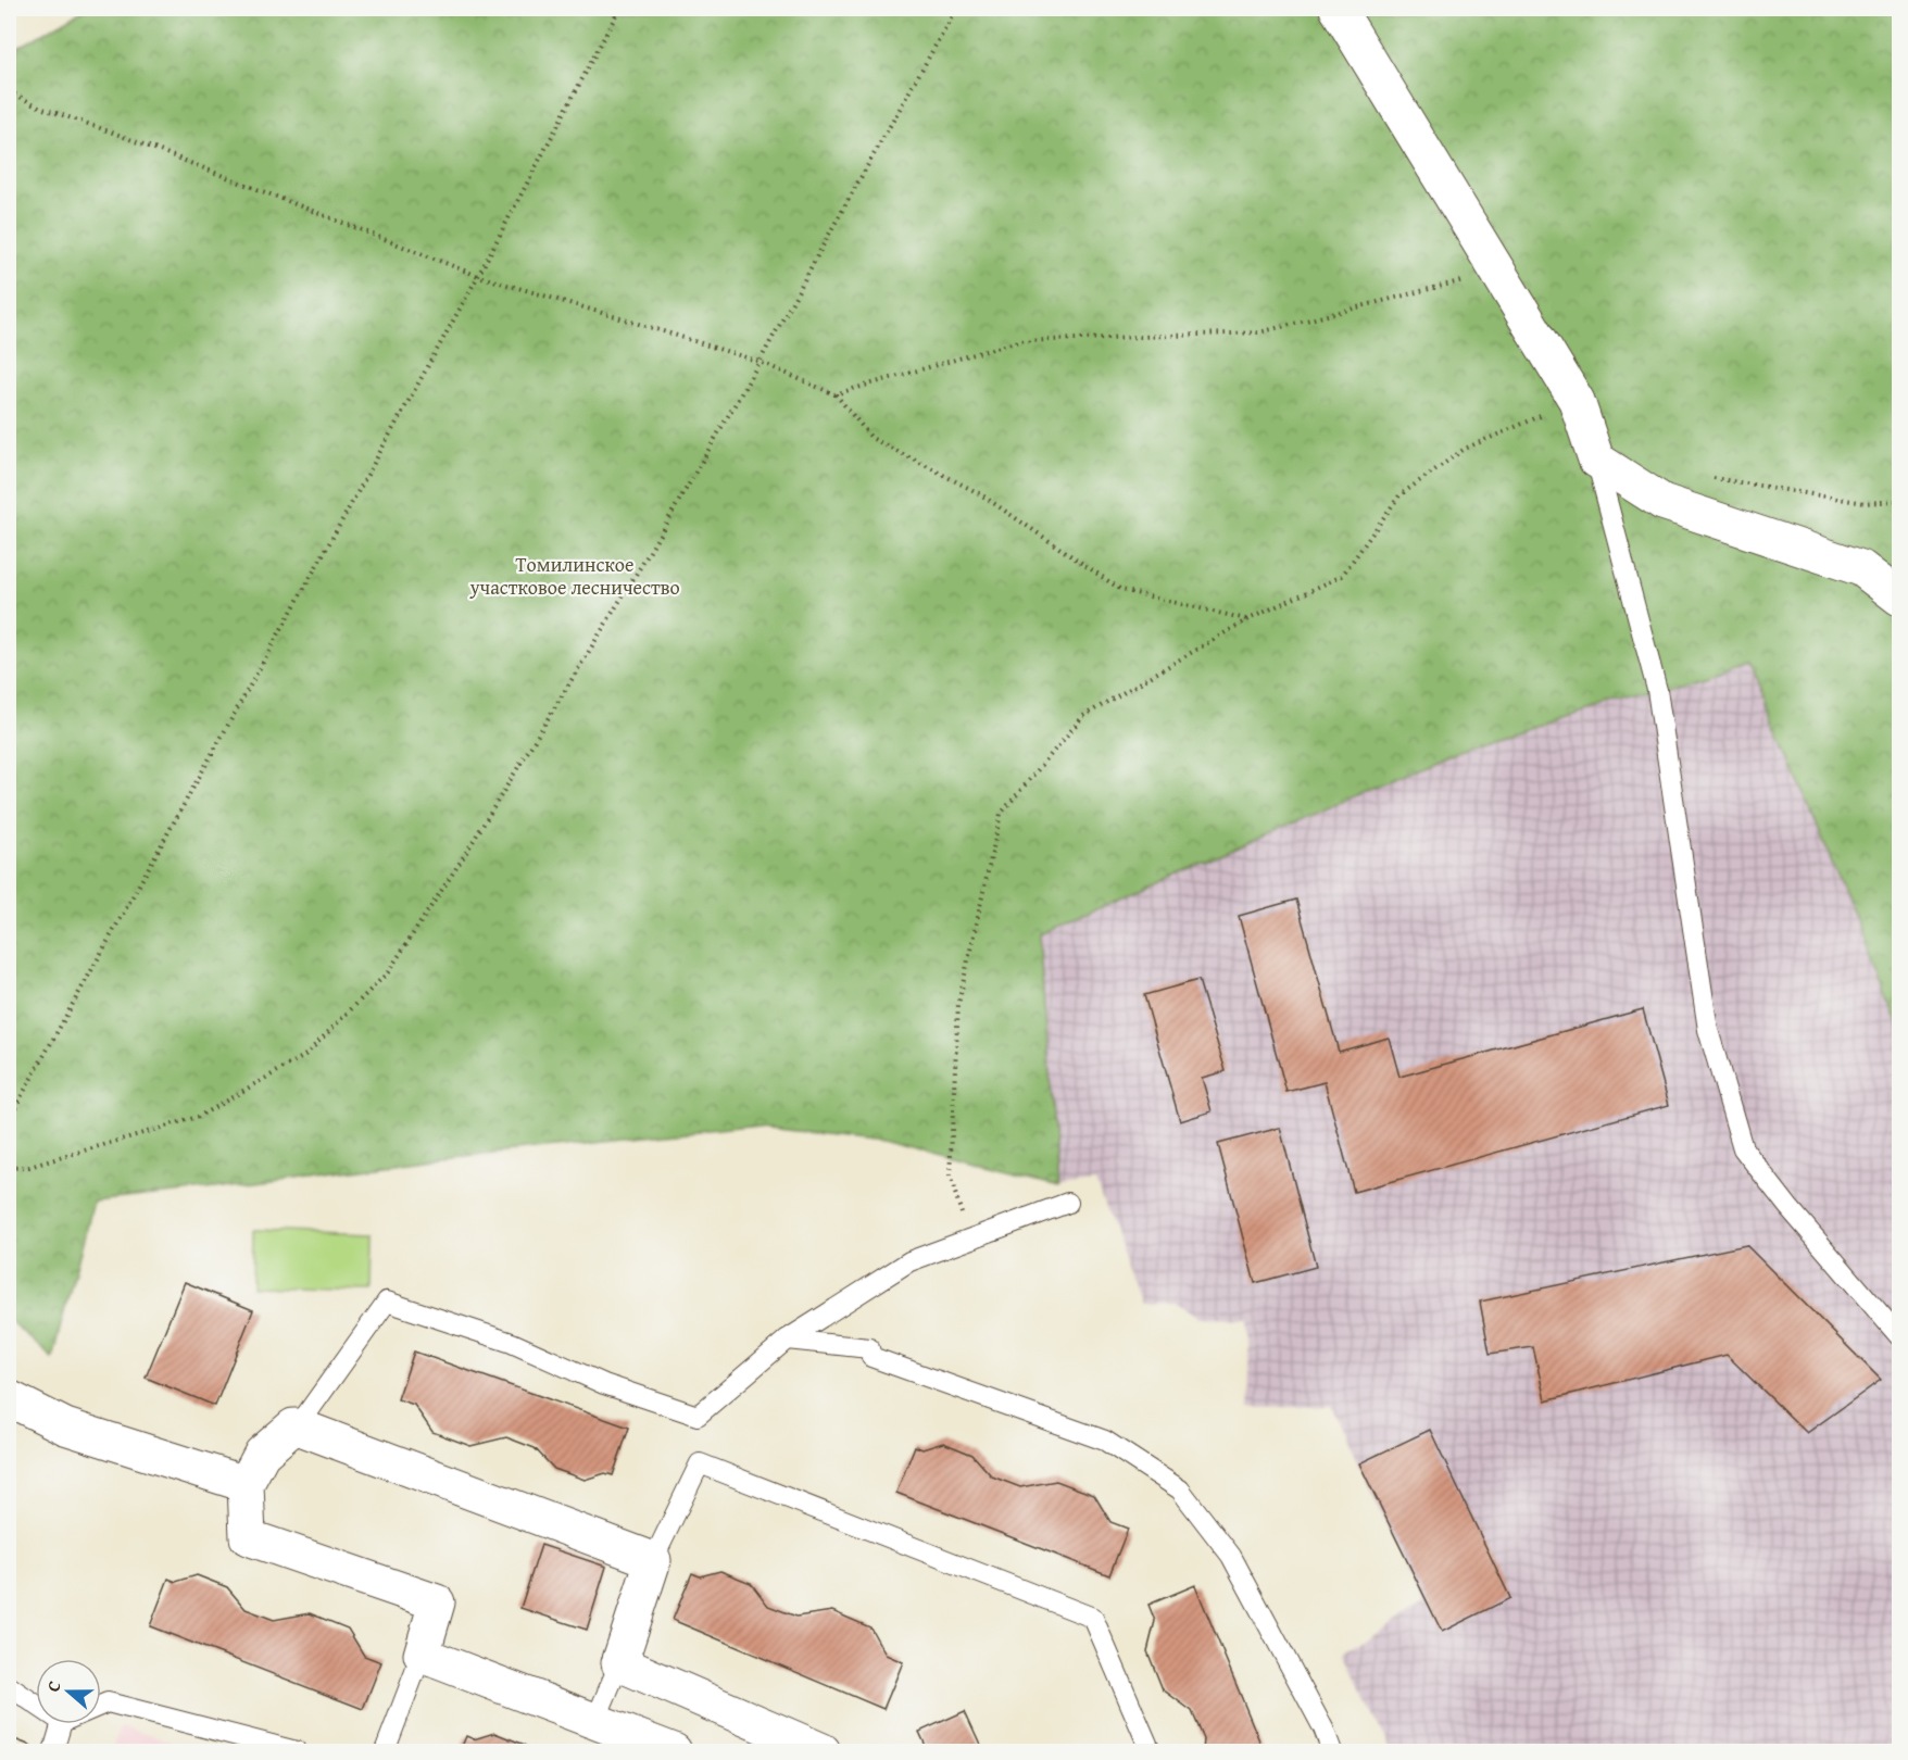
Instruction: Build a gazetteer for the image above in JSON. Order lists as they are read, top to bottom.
{
  "parks": ["Томилинское участковое лесничество"],
  "north": "left"
}
